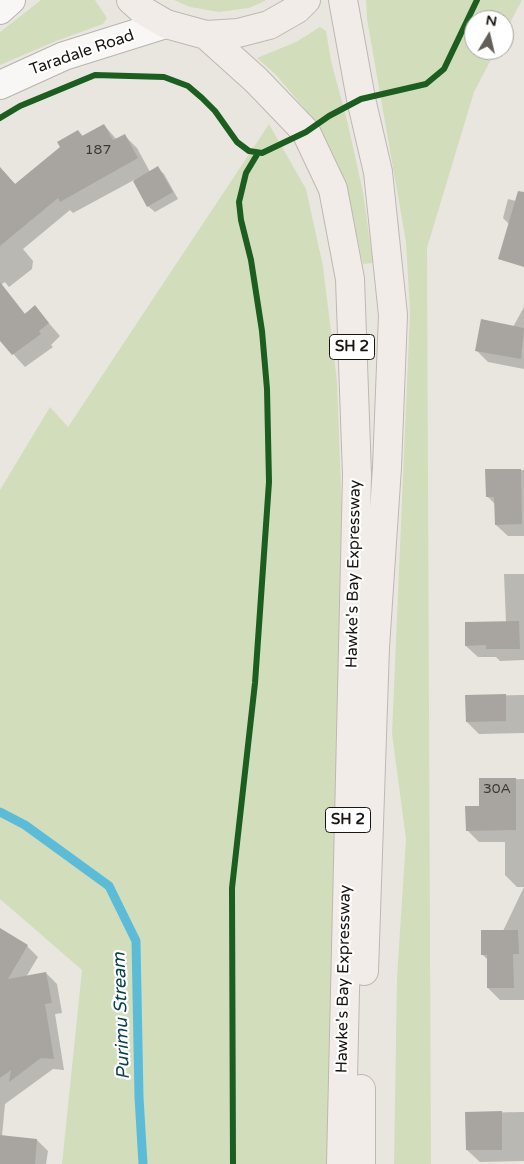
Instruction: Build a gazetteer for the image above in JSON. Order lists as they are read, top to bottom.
{
  "streets": {
    "highway": ["SH 2", "Hawke's Bay Expressway"],
    "main road": ["Taradale Road"]
  },
  "crossings": [
    ["Taradale Road", "SH 2"],
    ["SH 2", "Hawke's Bay Expressway"]
  ],
  "water": ["Purimu Stream"],
  "house_numbers": ["187", "30A"],
  "north": "top"
}
